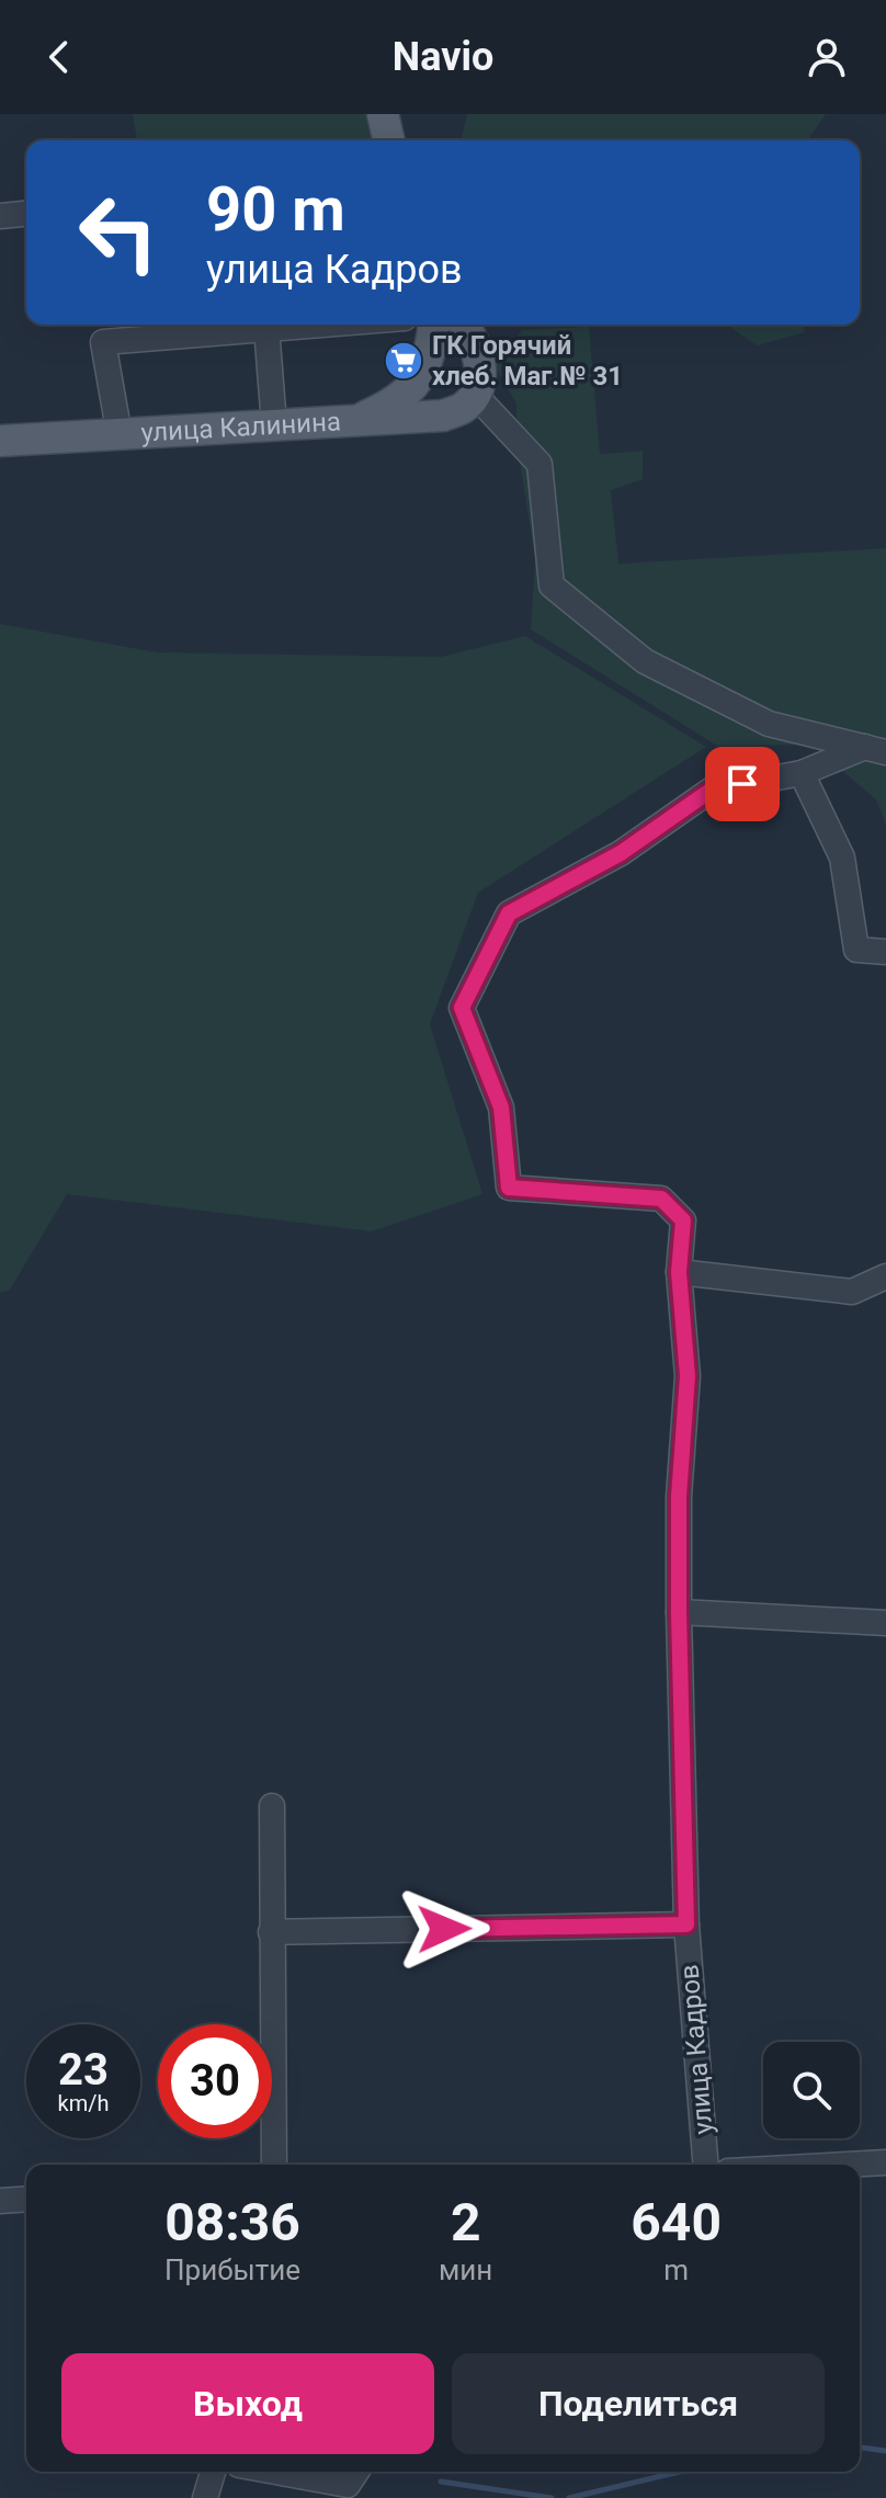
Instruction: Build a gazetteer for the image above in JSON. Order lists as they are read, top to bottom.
{
  "streets": {
    "main road": ["улица Калинина"],
    "street": ["улица Кадров"]
  },
  "places": {
    "supermarket": ["ГК Горячий хлеб. Маг.№ 31"]
  },
  "page": {
    "header": "Navio",
    "turn": ["90 m", "улица Кадров"],
    "speed": "23 km/h",
    "limit": "30",
    "eta": [
      "08:36",
      "Прибытие",
      "2",
      "мин",
      "640",
      "m"
    ],
    "buttons": ["Выход", "Поделиться"]
  }
}
